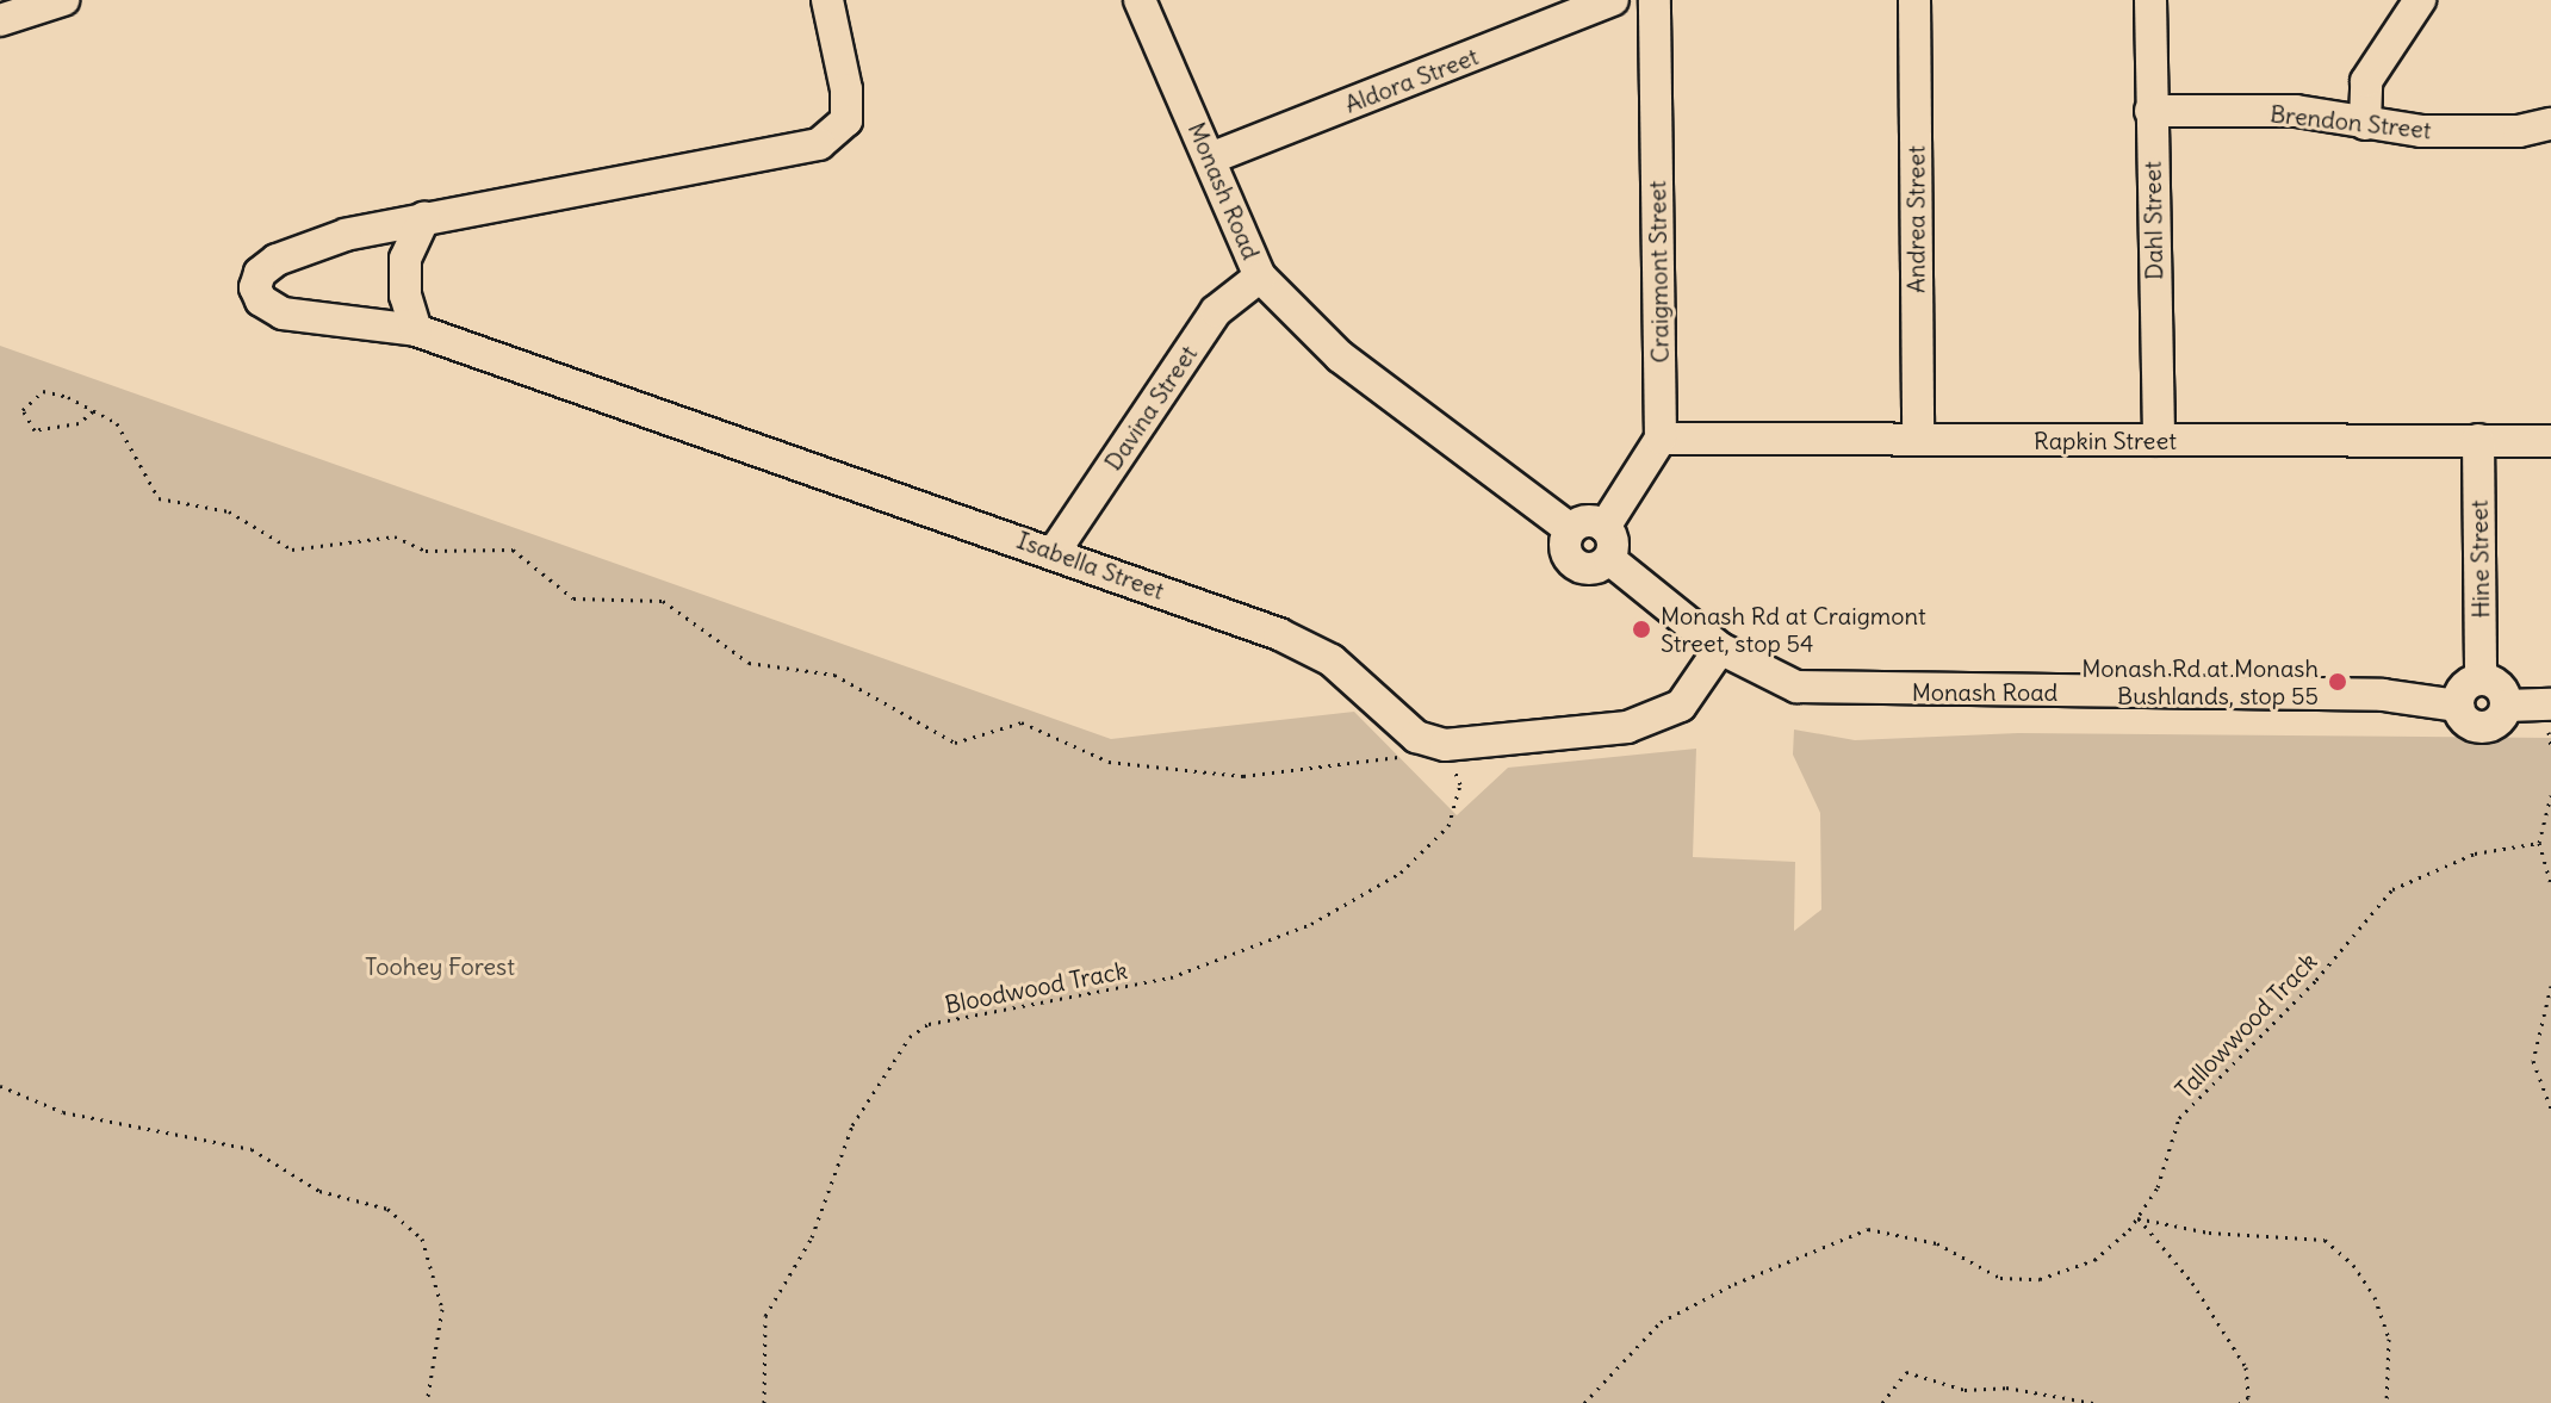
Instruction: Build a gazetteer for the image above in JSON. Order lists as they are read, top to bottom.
{
  "streets": {
    "street": [
      "Aldora Street",
      "Brendon Street",
      "Monash Road",
      "Andrea Street",
      "Dahl Street",
      "Craigmont Street",
      "Davina Street",
      "Rapkin Street",
      "Hine Street",
      "Isabella Street"
    ],
    "path": ["Bloodwood Track", "Tallowwood Track"]
  },
  "crossings": [
    ["Aldora Street", "Monash Road"],
    ["Brendon Street", "Dahl Street"],
    ["Monash Road", "Davina Street"],
    ["Monash Road", "Hine Street"],
    ["Andrea Street", "Rapkin Street"],
    ["Dahl Street", "Rapkin Street"],
    ["Craigmont Street", "Rapkin Street"],
    ["Davina Street", "Isabella Street"],
    ["Rapkin Street", "Hine Street"],
    ["Isabella Street", "Bloodwood Track"]
  ],
  "parks": ["Toohey Forest"],
  "places": ["Monash Rd at Craigmont Street, stop 54", "Monash Rd at Monash Bushlands, stop 55"]
}
